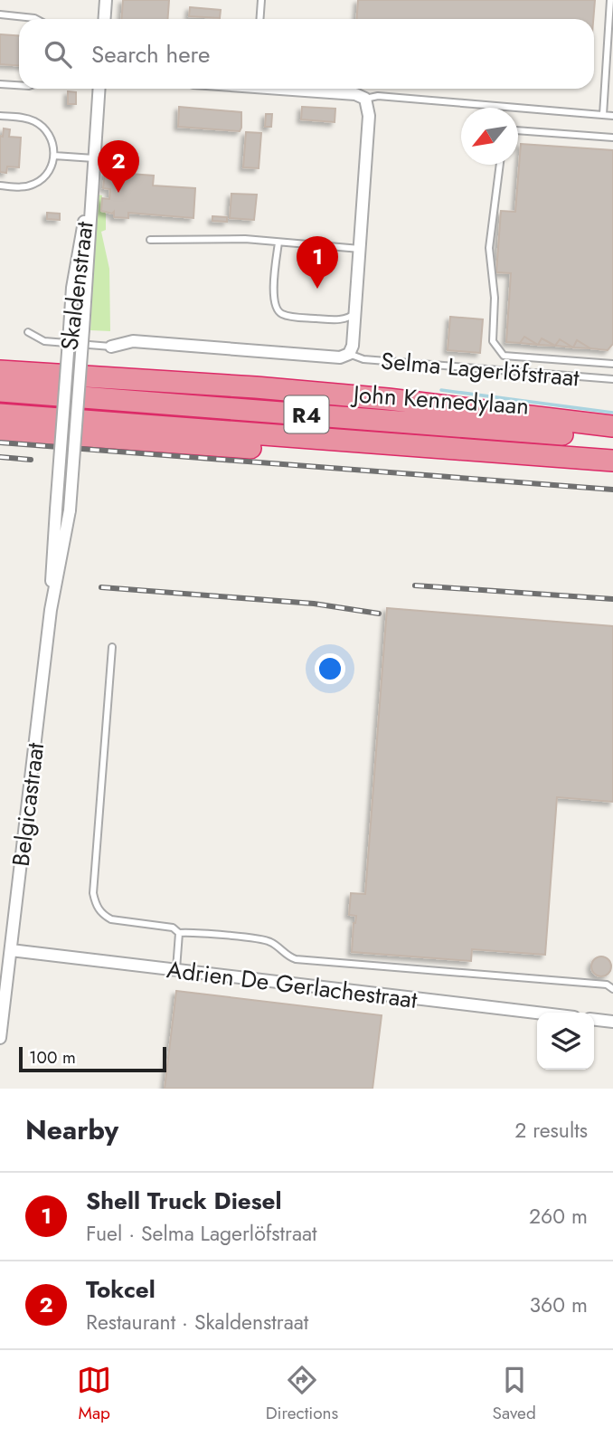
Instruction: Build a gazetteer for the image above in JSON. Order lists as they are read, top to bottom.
{
  "streets": {
    "highway": ["John Kennedylaan", "R4"],
    "street": [
      "Skaldenstraat",
      "Selma Lagerlöfstraat",
      "Belgicastraat",
      "Adrien De Gerlachestraat"
    ]
  },
  "crossings": [
    ["John Kennedylaan", "R4"],
    ["R4", "Belgicastraat"],
    ["Belgicastraat", "Adrien De Gerlachestraat"]
  ],
  "scale_bar": "100 m",
  "north": "bottom left",
  "page": {
    "search": "Search here",
    "pins": ["2", "1"],
    "scale": "100 m",
    "heading": ["Nearby", "2 results"],
    "list": [
      {
        "mark": "1",
        "name": "Shell Truck Diesel",
        "note": "Fuel · Selma Lagerlöfstraat",
        "value": "260 m"
      },
      {
        "mark": "2",
        "name": "Tokcel",
        "note": "Restaurant · Skaldenstraat",
        "value": "360 m"
      }
    ],
    "nav": ["Map", "Directions", "Saved"]
  }
}
